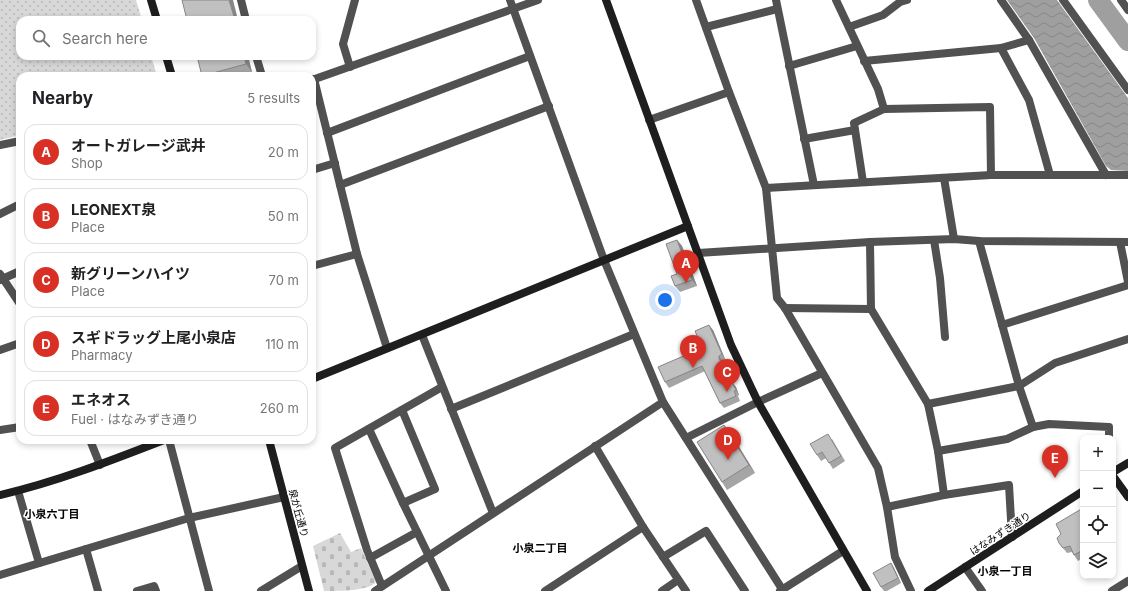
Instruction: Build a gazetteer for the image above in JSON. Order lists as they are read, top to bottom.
{
  "streets": {
    "street": ["泉が丘通り", "はなみずき通り"]
  },
  "districts": ["小泉六丁目", "小泉二丁目", "小泉一丁目"],
  "page": {
    "search": "Search here",
    "heading": ["Nearby", "5 results"],
    "list": [
      {
        "mark": "A",
        "name": "オートガレージ武井",
        "note": "Shop",
        "value": "20 m"
      },
      {
        "mark": "B",
        "name": "LEONEXT泉",
        "note": "Place",
        "value": "50 m"
      },
      {
        "mark": "C",
        "name": "新グリーンハイツ",
        "note": "Place",
        "value": "70 m"
      },
      {
        "mark": "D",
        "name": "スギドラッグ上尾小泉店",
        "note": "Pharmacy",
        "value": "110 m"
      },
      {
        "mark": "E",
        "name": "エネオス",
        "note": "Fuel · はなみずき通り",
        "value": "260 m"
      }
    ],
    "pins": [
      "A",
      "B",
      "C",
      "D",
      "E"
    ],
    "map_buttons": ["+", "−"]
  }
}
